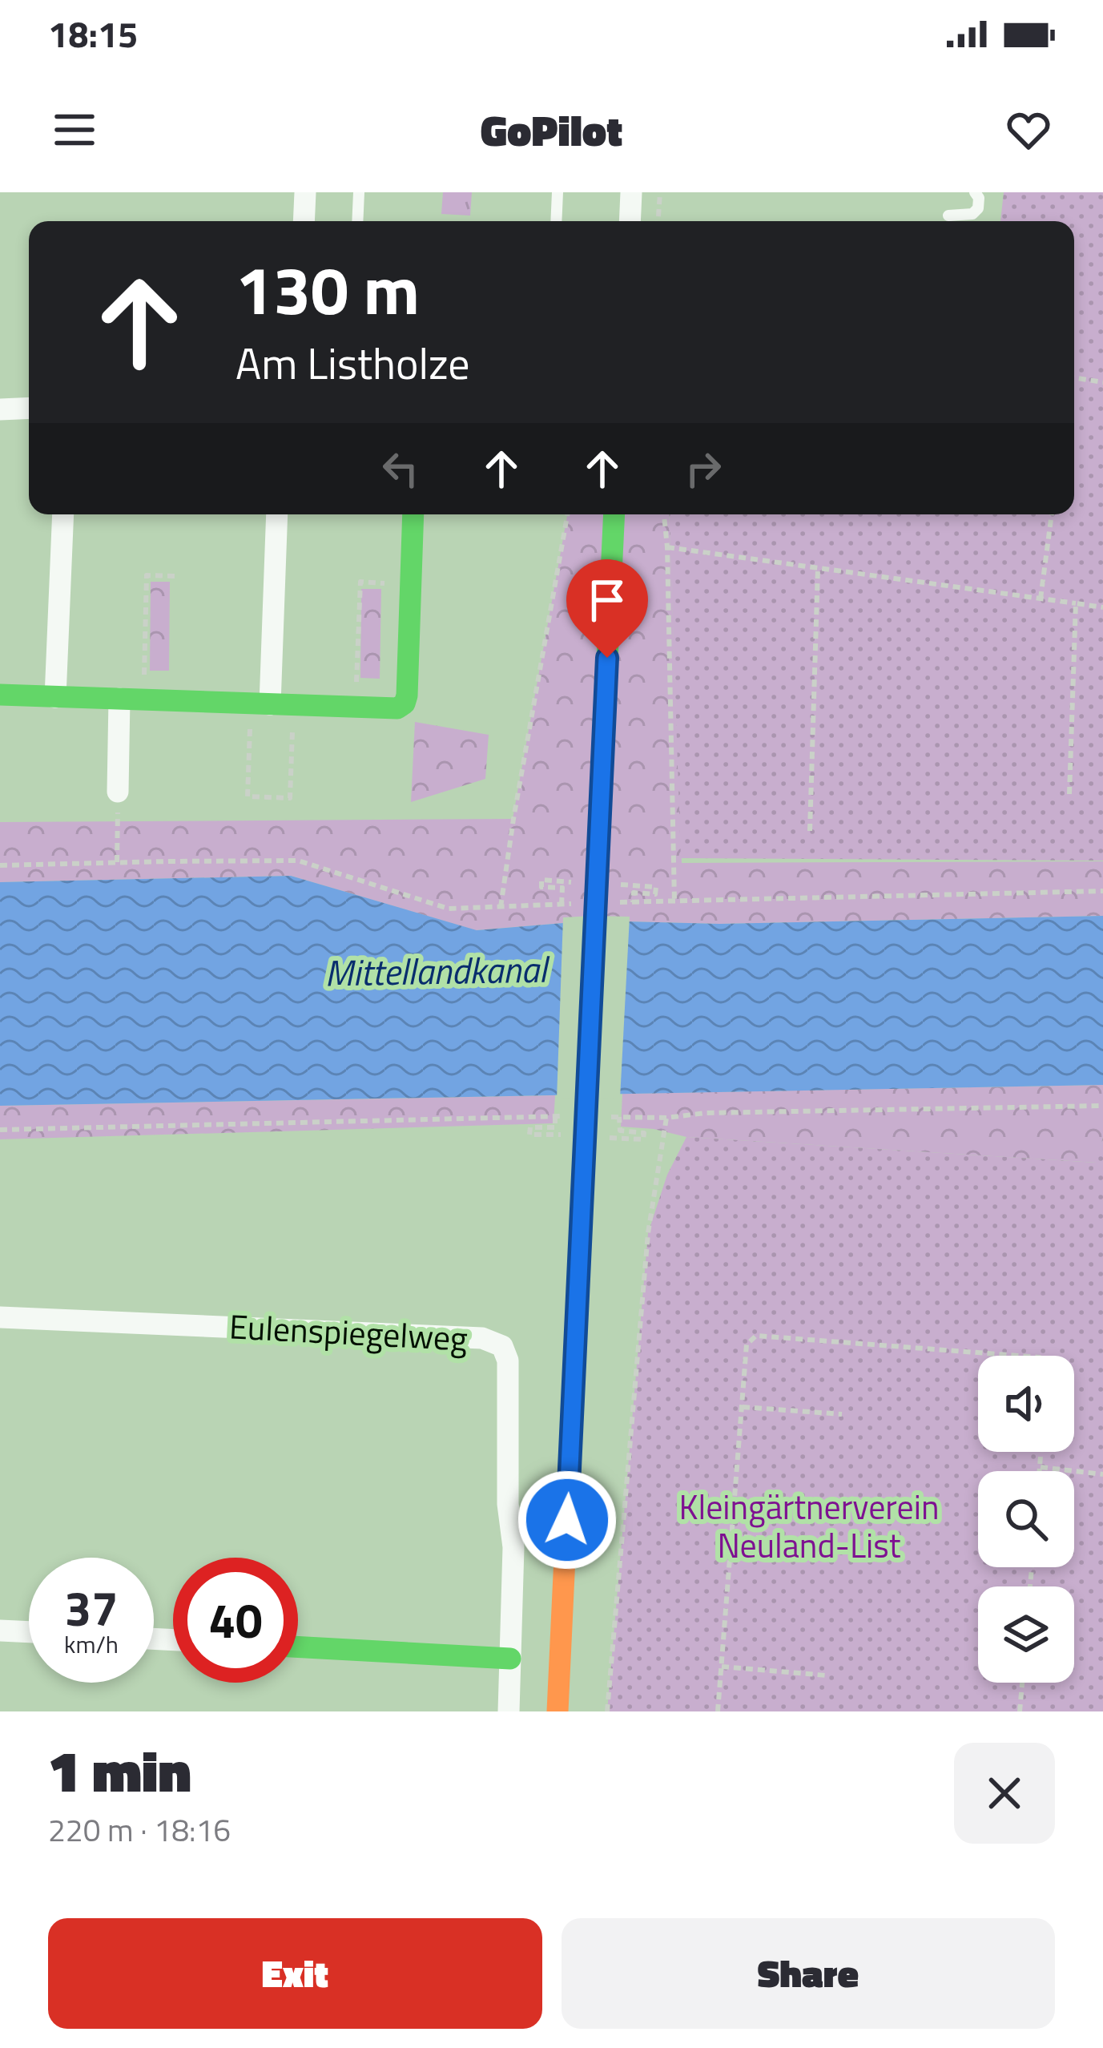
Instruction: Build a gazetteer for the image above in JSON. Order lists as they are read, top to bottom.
{
  "streets": {
    "street": ["Eulenspiegelweg"]
  },
  "water": ["Mittellandkanal"],
  "parks": ["Kleingärtnerverein Neuland-List"],
  "page": {
    "status": "18:15",
    "header": "GoPilot",
    "turn": ["130 m", "Am Listholze"],
    "speed": "37 km/h",
    "limit": "40",
    "heading": ["1 min", "220 m · 18:16"],
    "buttons": ["Exit", "Share"]
  }
}
